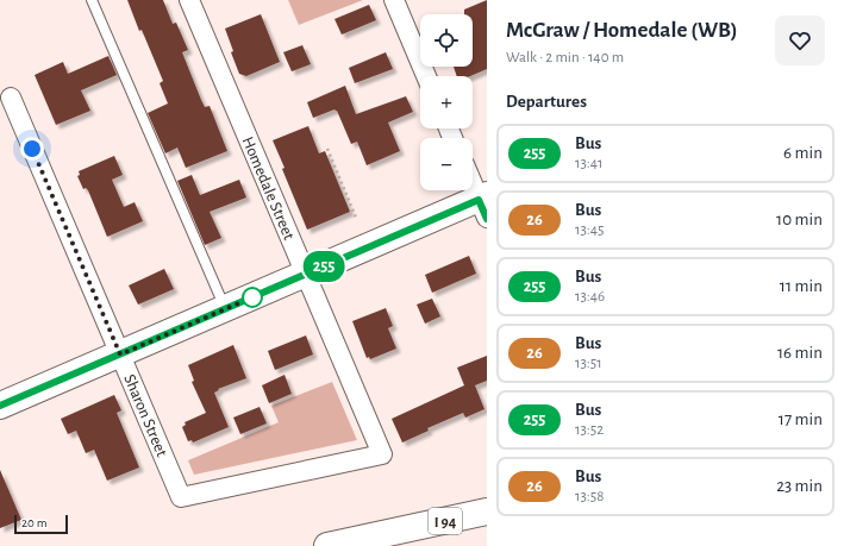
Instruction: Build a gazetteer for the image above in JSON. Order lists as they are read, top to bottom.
{
  "streets": {
    "main road": ["I 94"],
    "street": ["Homedale Street", "Sharon Street"]
  },
  "crossings": [
    ["Homedale Street", "Sharon Street"]
  ],
  "lines": ["bus line 255"],
  "scale_bar": "20 m",
  "page": {
    "on_map": "255",
    "heading": [
      ["McGraw / Homedale (WB)", "Walk · 2 min · 140 m"],
      "Departures"
    ],
    "map_buttons": ["+", "−"],
    "list": [
      {
        "mark": "255",
        "name": "Bus",
        "note": "13:41",
        "value": "6 min"
      },
      {
        "mark": "26",
        "name": "Bus",
        "note": "13:45",
        "value": "10 min"
      },
      {
        "mark": "255",
        "name": "Bus",
        "note": "13:46",
        "value": "11 min"
      },
      {
        "mark": "26",
        "name": "Bus",
        "note": "13:51",
        "value": "16 min"
      },
      {
        "mark": "255",
        "name": "Bus",
        "note": "13:52",
        "value": "17 min"
      },
      {
        "mark": "26",
        "name": "Bus",
        "note": "13:58",
        "value": "23 min"
      }
    ],
    "scale": "20 m"
  }
}
